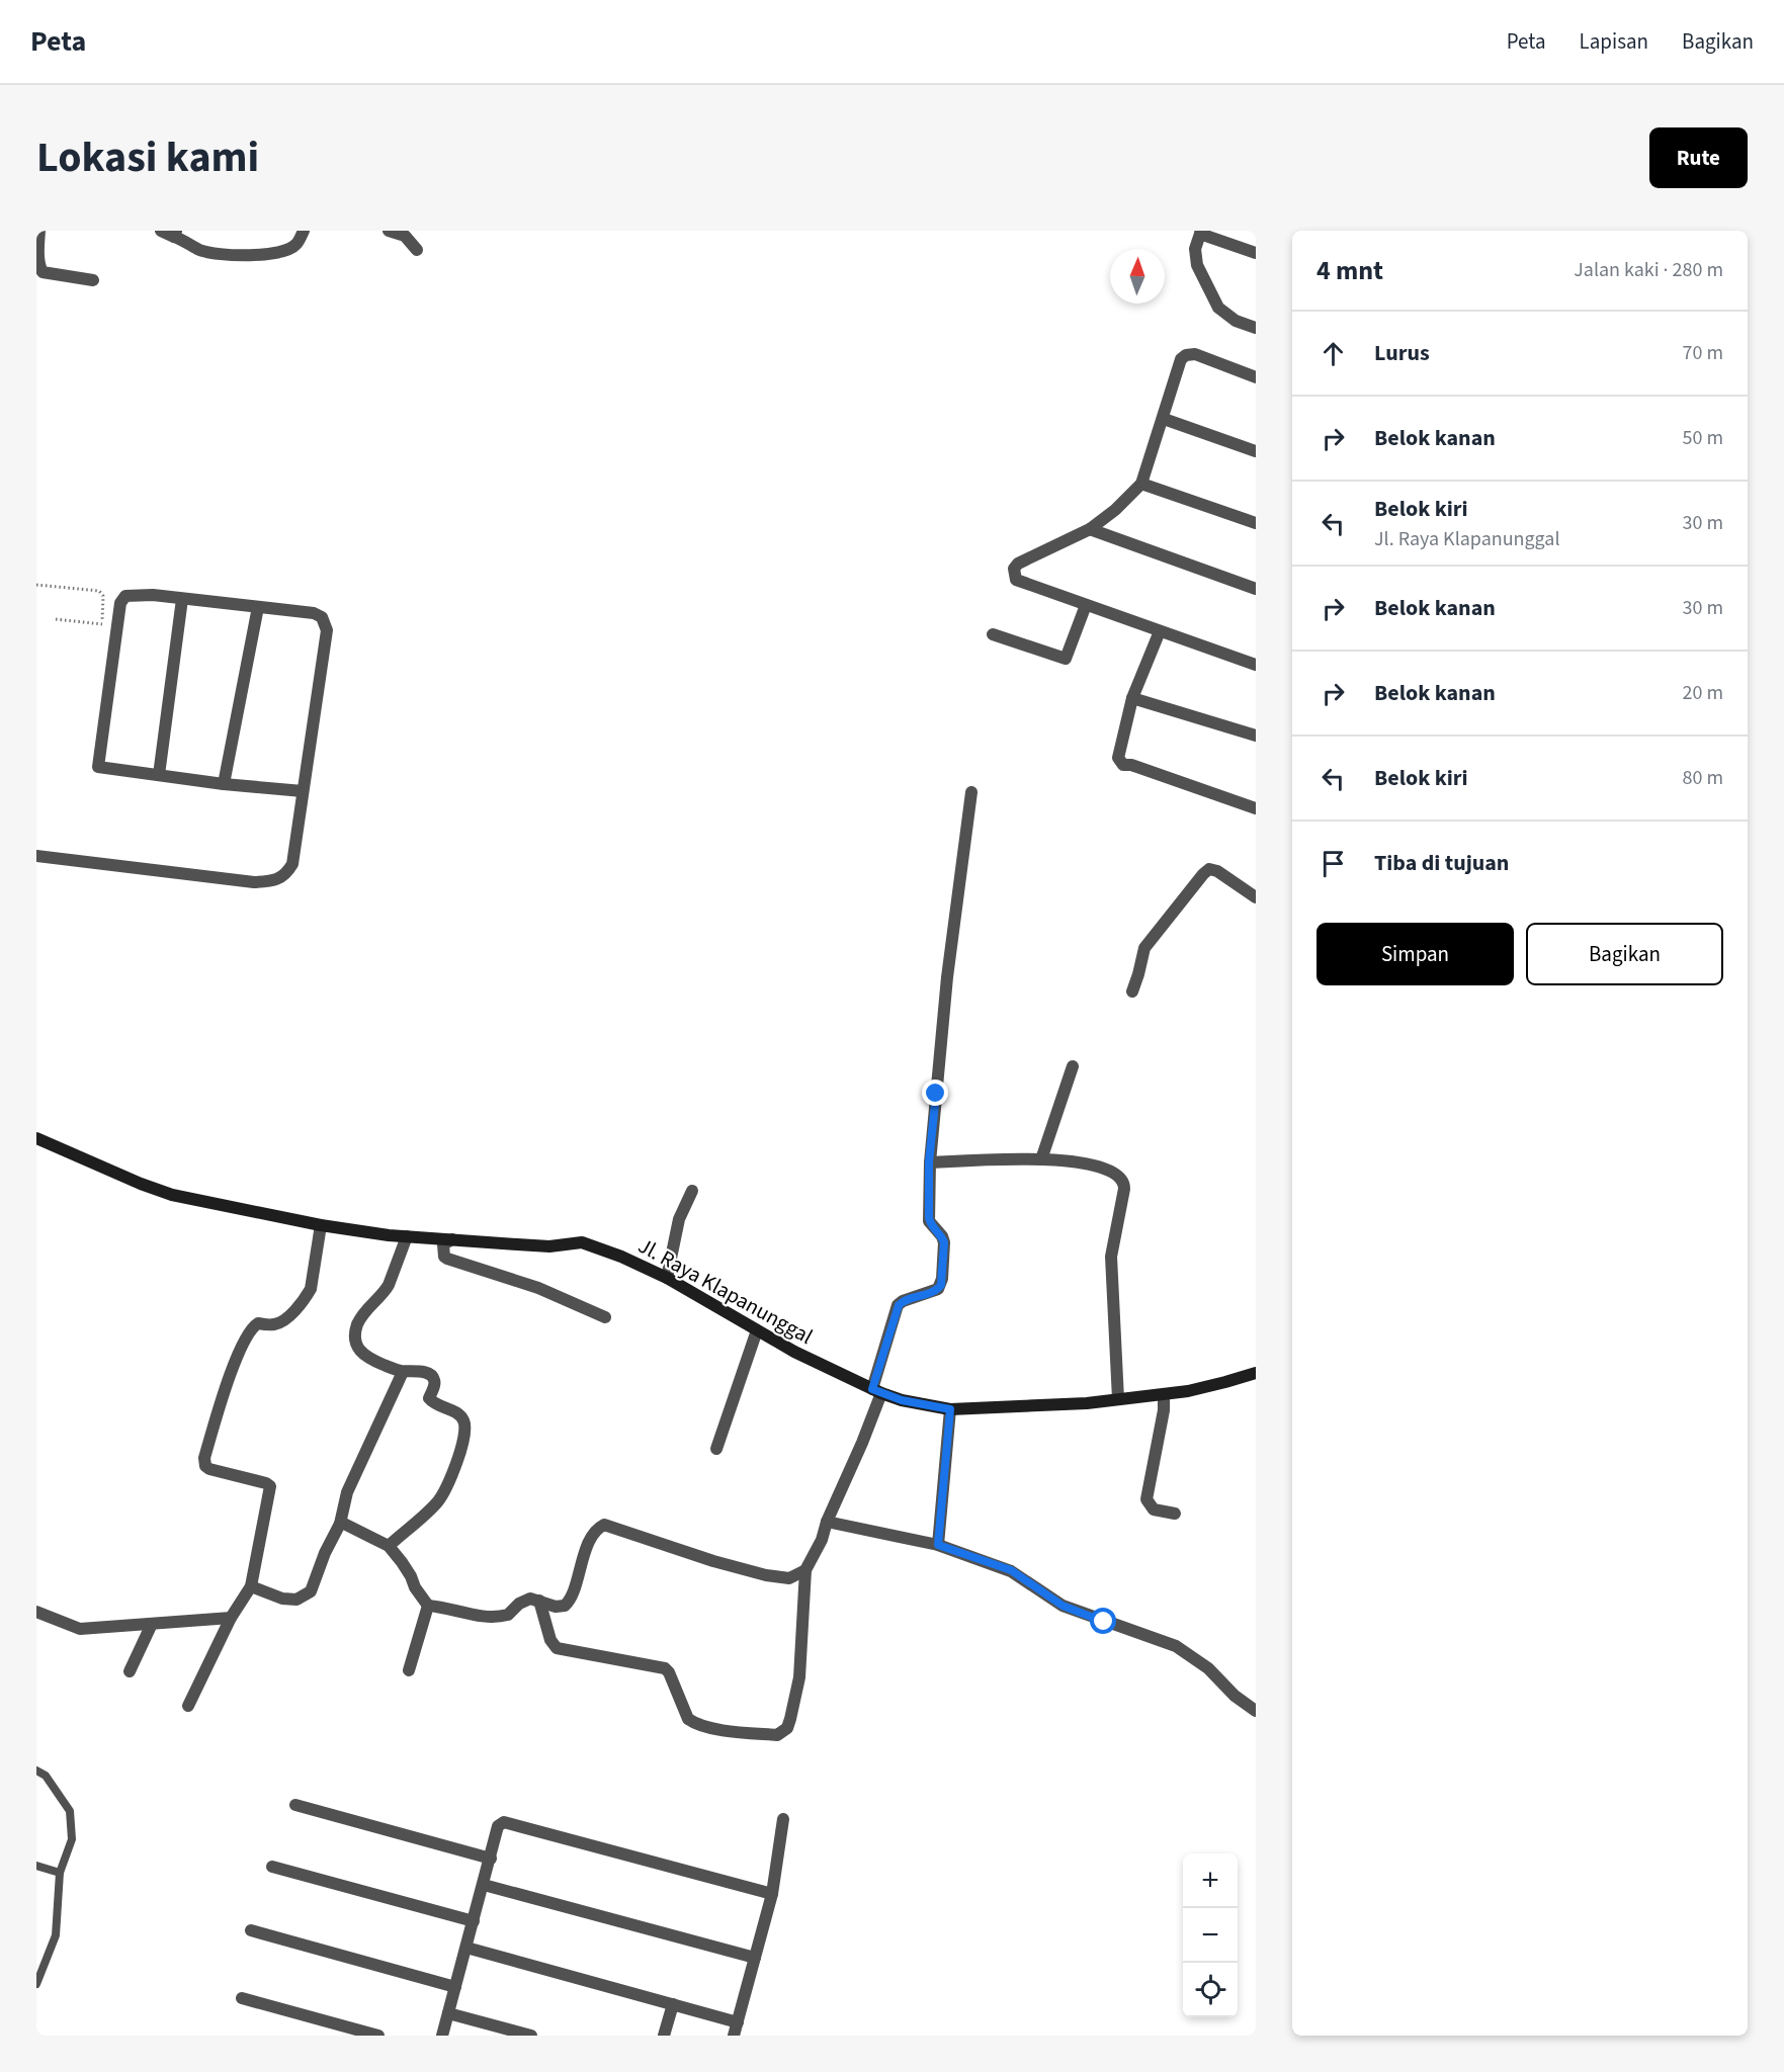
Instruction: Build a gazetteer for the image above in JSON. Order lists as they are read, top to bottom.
{
  "streets": {
    "street": ["Jl. Raya Klapanunggal"]
  },
  "north": "top",
  "page": {
    "header": "Peta",
    "nav": ["Peta", "Lapisan", "Bagikan"],
    "title": "Lokasi kami",
    "buttons": [
      "Rute",
      ["Simpan", "Bagikan"]
    ],
    "heading": ["4 mnt", "Jalan kaki · 280 m"],
    "list": [
      ["Lurus", "70 m"],
      ["Belok kanan", "50 m"],
      ["Belok kiri", "Jl. Raya Klapanunggal", "30 m"],
      ["Belok kanan", "30 m"],
      ["Belok kanan", "20 m"],
      ["Belok kiri", "80 m"],
      "Tiba di tujuan"
    ],
    "map_buttons": ["+", "−"]
  }
}
